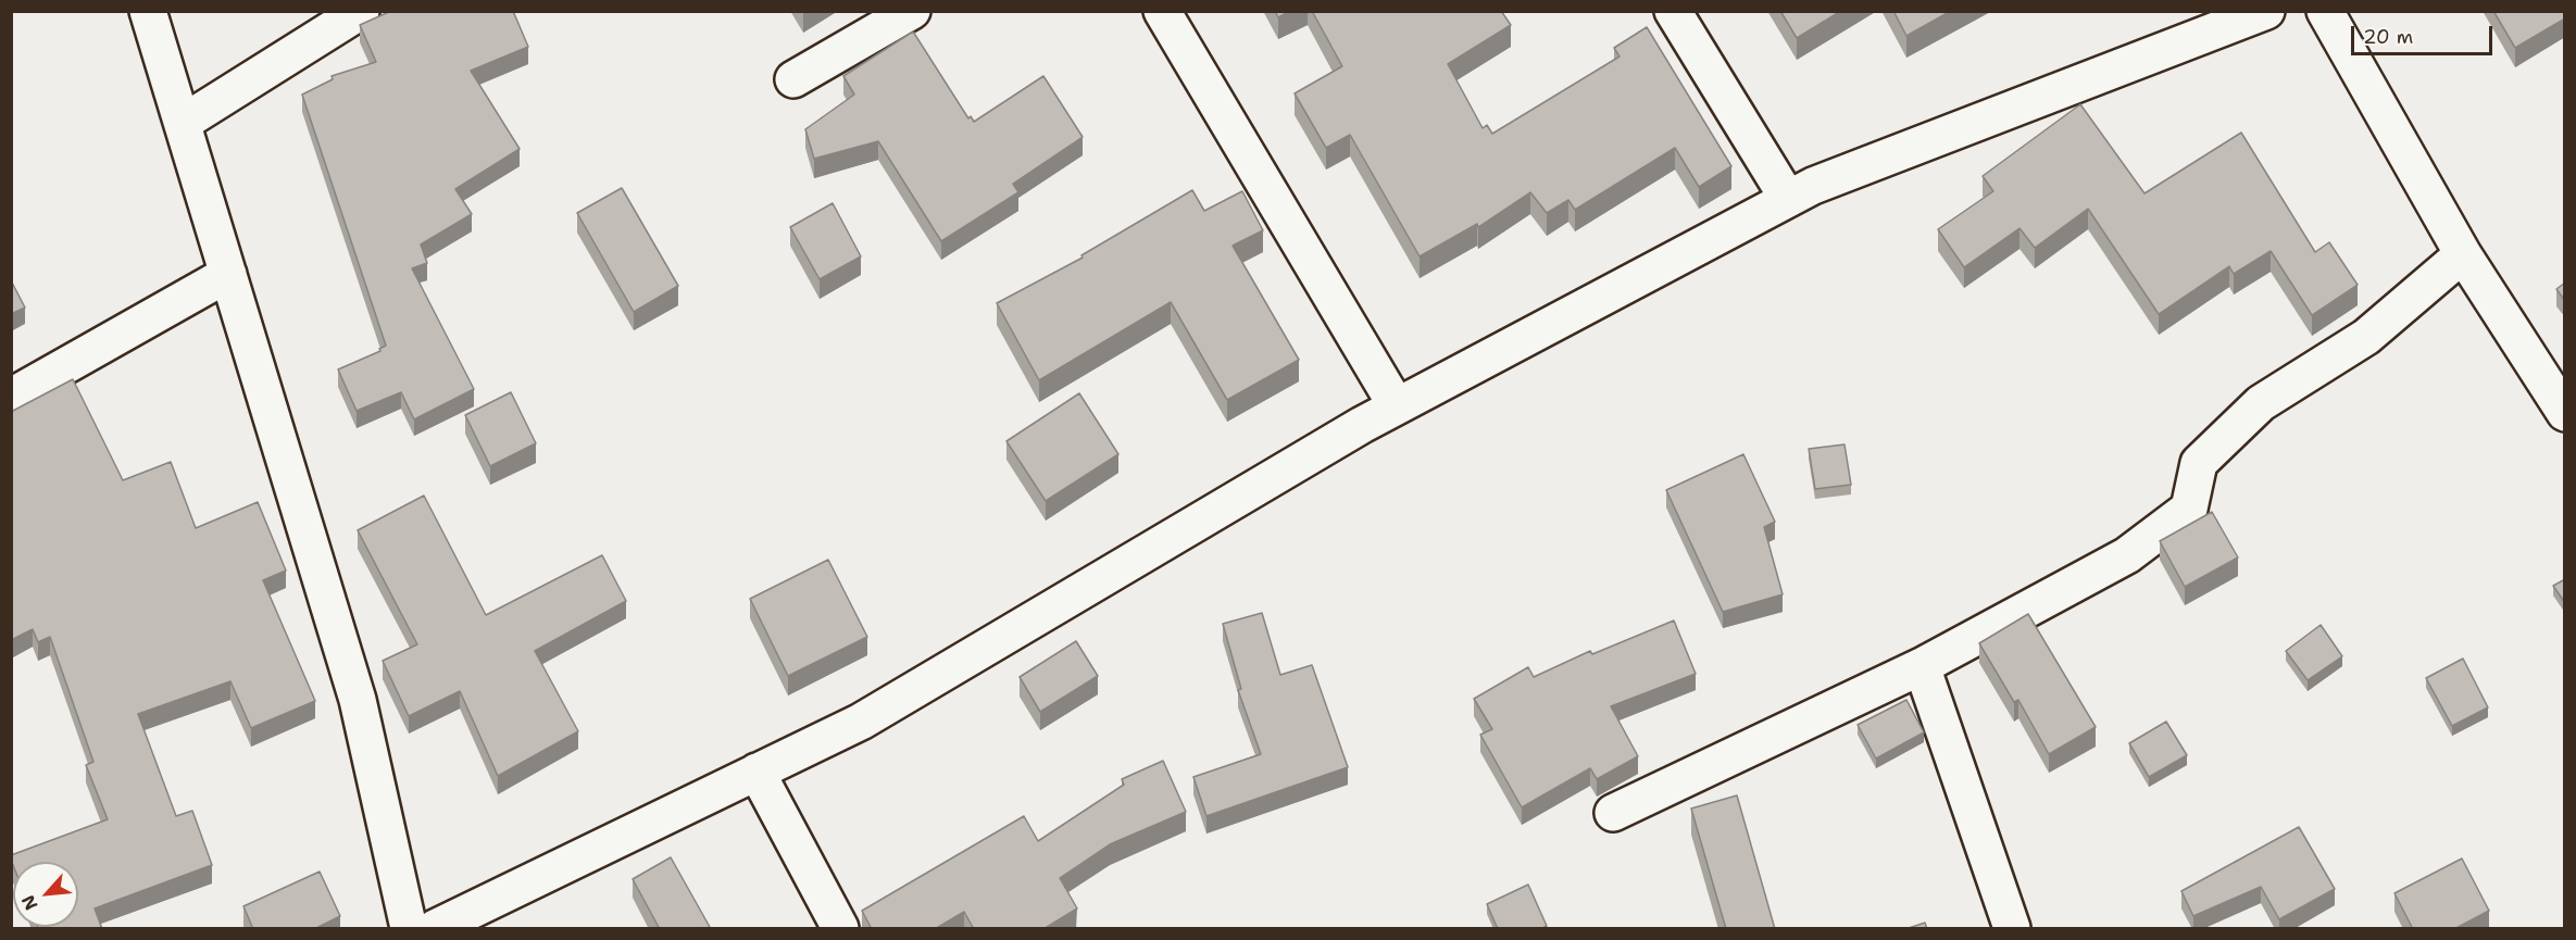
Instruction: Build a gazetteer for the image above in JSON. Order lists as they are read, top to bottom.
{
  "scale_bar": "20 m",
  "north": "bottom left"
}
